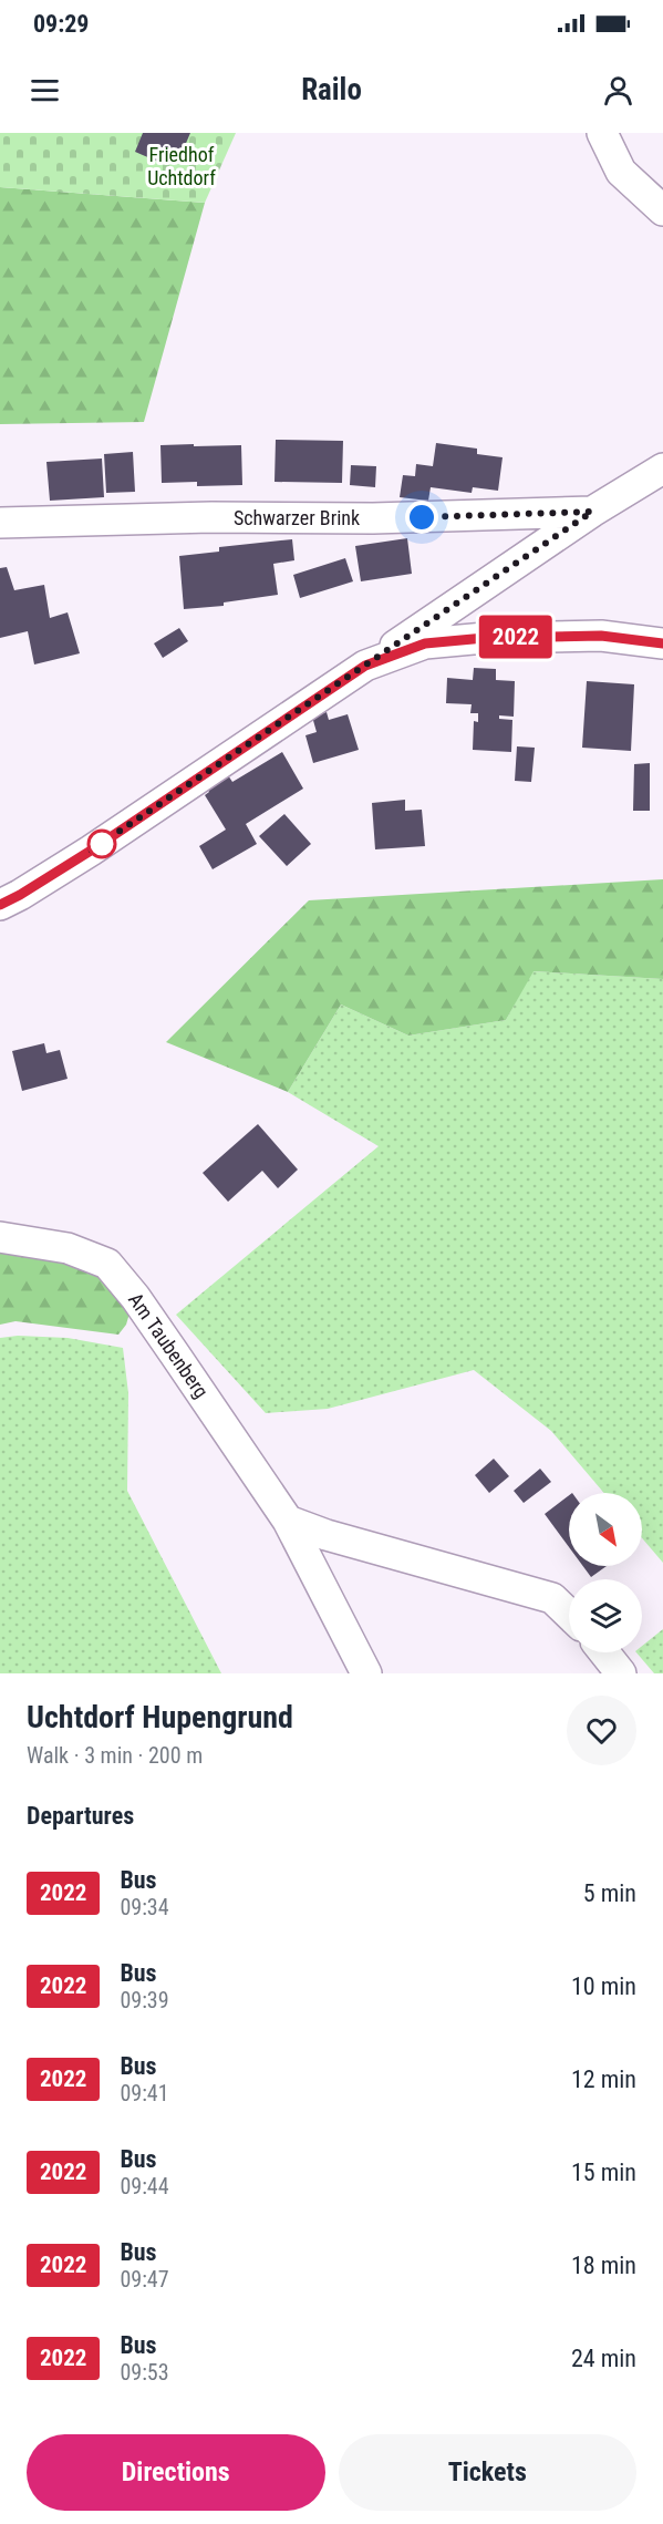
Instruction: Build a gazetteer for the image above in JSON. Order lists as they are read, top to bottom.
{
  "streets": {
    "street": ["Schwarzer Brink", "Am Taubenberg"]
  },
  "parks": ["Friedhof Uchtdorf"],
  "lines": ["bus line 2022"],
  "north": "bottom right",
  "page": {
    "status": "09:29",
    "header": "Railo",
    "on_map": "2022",
    "heading": [
      ["Uchtdorf Hupengrund", "Walk · 3 min · 200 m"],
      "Departures"
    ],
    "list": [
      {
        "mark": "2022",
        "name": "Bus",
        "note": "09:34",
        "value": "5 min"
      },
      {
        "mark": "2022",
        "name": "Bus",
        "note": "09:39",
        "value": "10 min"
      },
      {
        "mark": "2022",
        "name": "Bus",
        "note": "09:41",
        "value": "12 min"
      },
      {
        "mark": "2022",
        "name": "Bus",
        "note": "09:44",
        "value": "15 min"
      },
      {
        "mark": "2022",
        "name": "Bus",
        "note": "09:47",
        "value": "18 min"
      },
      {
        "mark": "2022",
        "name": "Bus",
        "note": "09:53",
        "value": "24 min"
      }
    ],
    "buttons": ["Directions", "Tickets"]
  }
}
